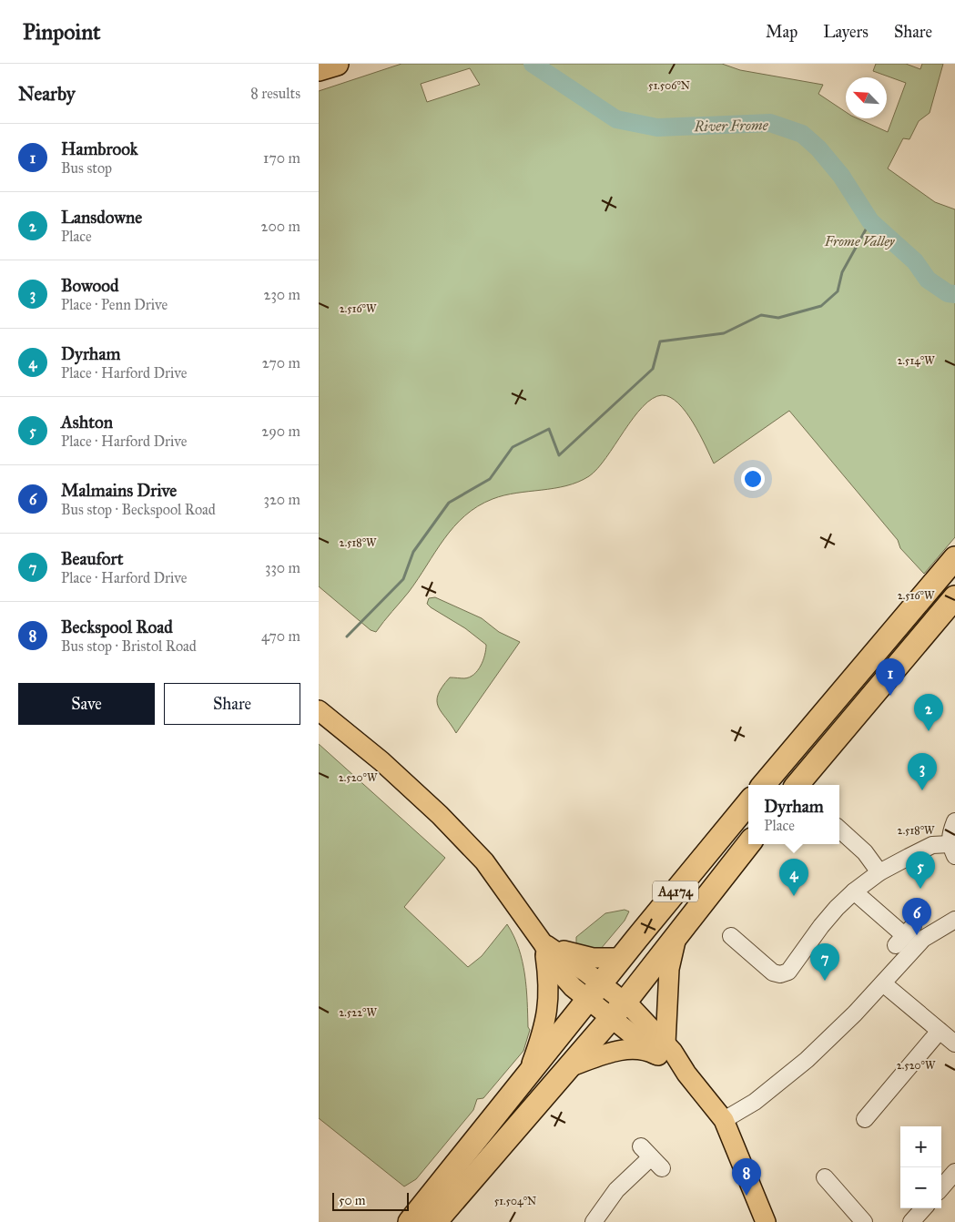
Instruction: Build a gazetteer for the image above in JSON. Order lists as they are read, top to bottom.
{
  "streets": {
    "highway": ["A4174"]
  },
  "water": ["River Frome"],
  "parks": ["Frome Valley"],
  "scale_bar": "50 m",
  "north": "top left",
  "page": {
    "header": "Pinpoint",
    "nav": ["Map", "Layers", "Share"],
    "heading": ["Nearby", "8 results"],
    "list": [
      {
        "mark": "1",
        "name": "Hambrook",
        "note": "Bus stop",
        "value": "170 m"
      },
      {
        "mark": "2",
        "name": "Lansdowne",
        "note": "Place",
        "value": "200 m"
      },
      {
        "mark": "3",
        "name": "Bowood",
        "note": "Place · Penn Drive",
        "value": "230 m"
      },
      {
        "mark": "4",
        "name": "Dyrham",
        "note": "Place · Harford Drive",
        "value": "270 m"
      },
      {
        "mark": "5",
        "name": "Ashton",
        "note": "Place · Harford Drive",
        "value": "290 m"
      },
      {
        "mark": "6",
        "name": "Malmains Drive",
        "note": "Bus stop · Beckspool Road",
        "value": "320 m"
      },
      {
        "mark": "7",
        "name": "Beaufort",
        "note": "Place · Harford Drive",
        "value": "330 m"
      },
      {
        "mark": "8",
        "name": "Beckspool Road",
        "note": "Bus stop · Bristol Road",
        "value": "470 m"
      }
    ],
    "pins": [
      "1",
      "2",
      "3",
      "5",
      "4",
      "6",
      "7",
      "8"
    ],
    "buttons": ["Save", "Share"],
    "popup": ["Dyrham", "Place"],
    "map_buttons": ["+", "−"],
    "scale": "50 m"
  },
  "coordinates": [
    "51.506°N",
    "2.516°W",
    "2.514°W",
    "2.518°W",
    "2.520°W",
    "2.522°W",
    "51.504°N"
  ]
}
